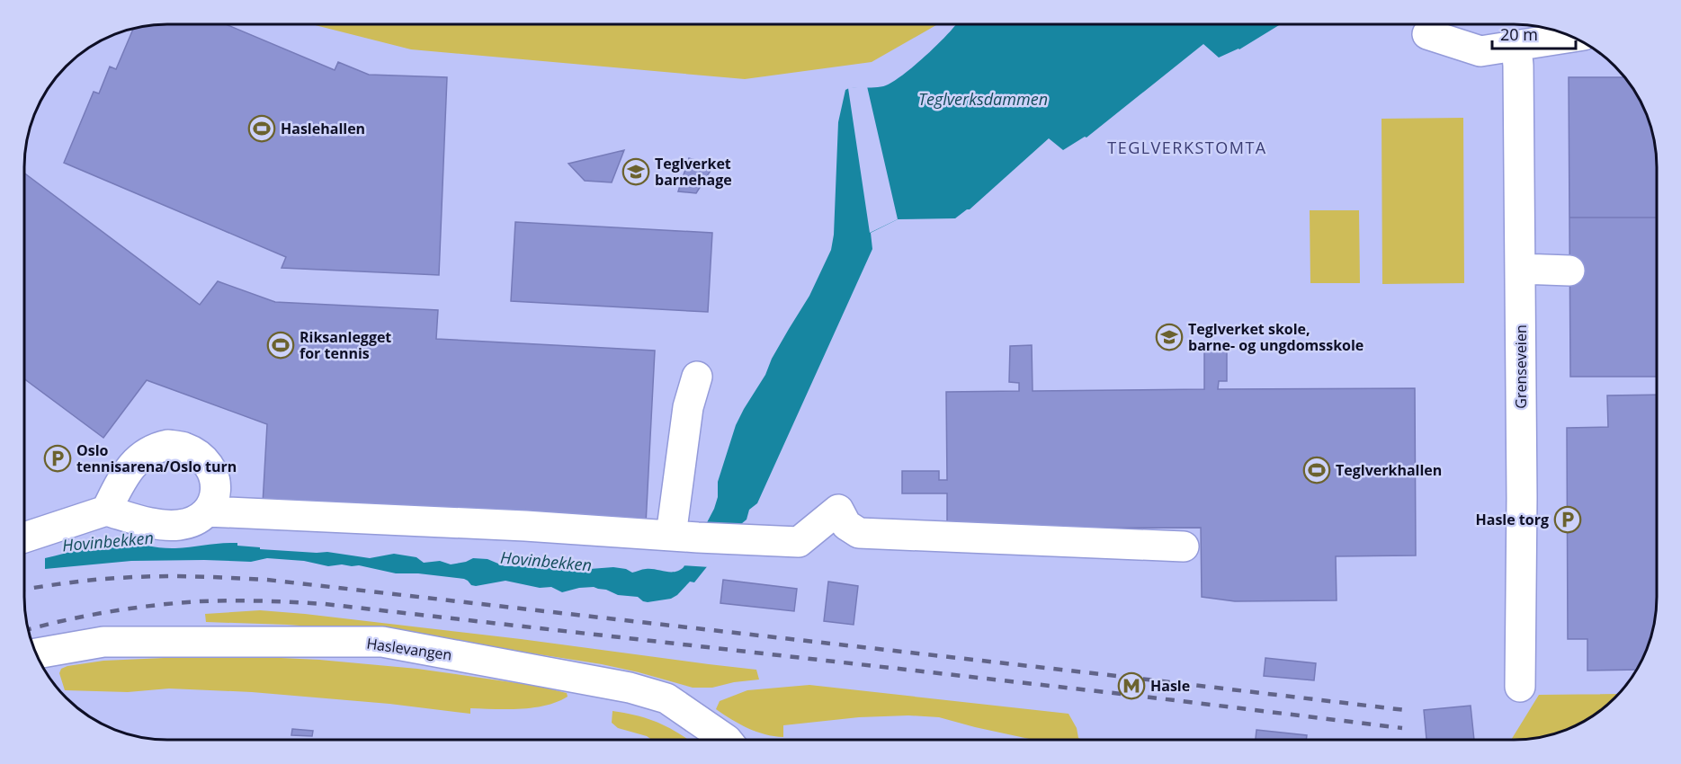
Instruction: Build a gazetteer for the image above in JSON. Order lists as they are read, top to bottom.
{
  "streets": {
    "street": ["Grenseveien", "Haslevangen"]
  },
  "districts": ["TEGLVERKSTOMTA"],
  "water": ["Teglverksdammen", "Hovinbekken"],
  "places": {
    "sports": ["Haslehallen", "Riksanlegget for tennis", "Teglverkhallen"],
    "school or university": ["Teglverket barnehage", "Teglverket skole, barne- og ungdomsskole"],
    "parking": ["Oslo tennisarena/Oslo turn", "Hasle torg"],
    "metro station": ["Hasle"]
  },
  "scale_bar": "20 m"
}
